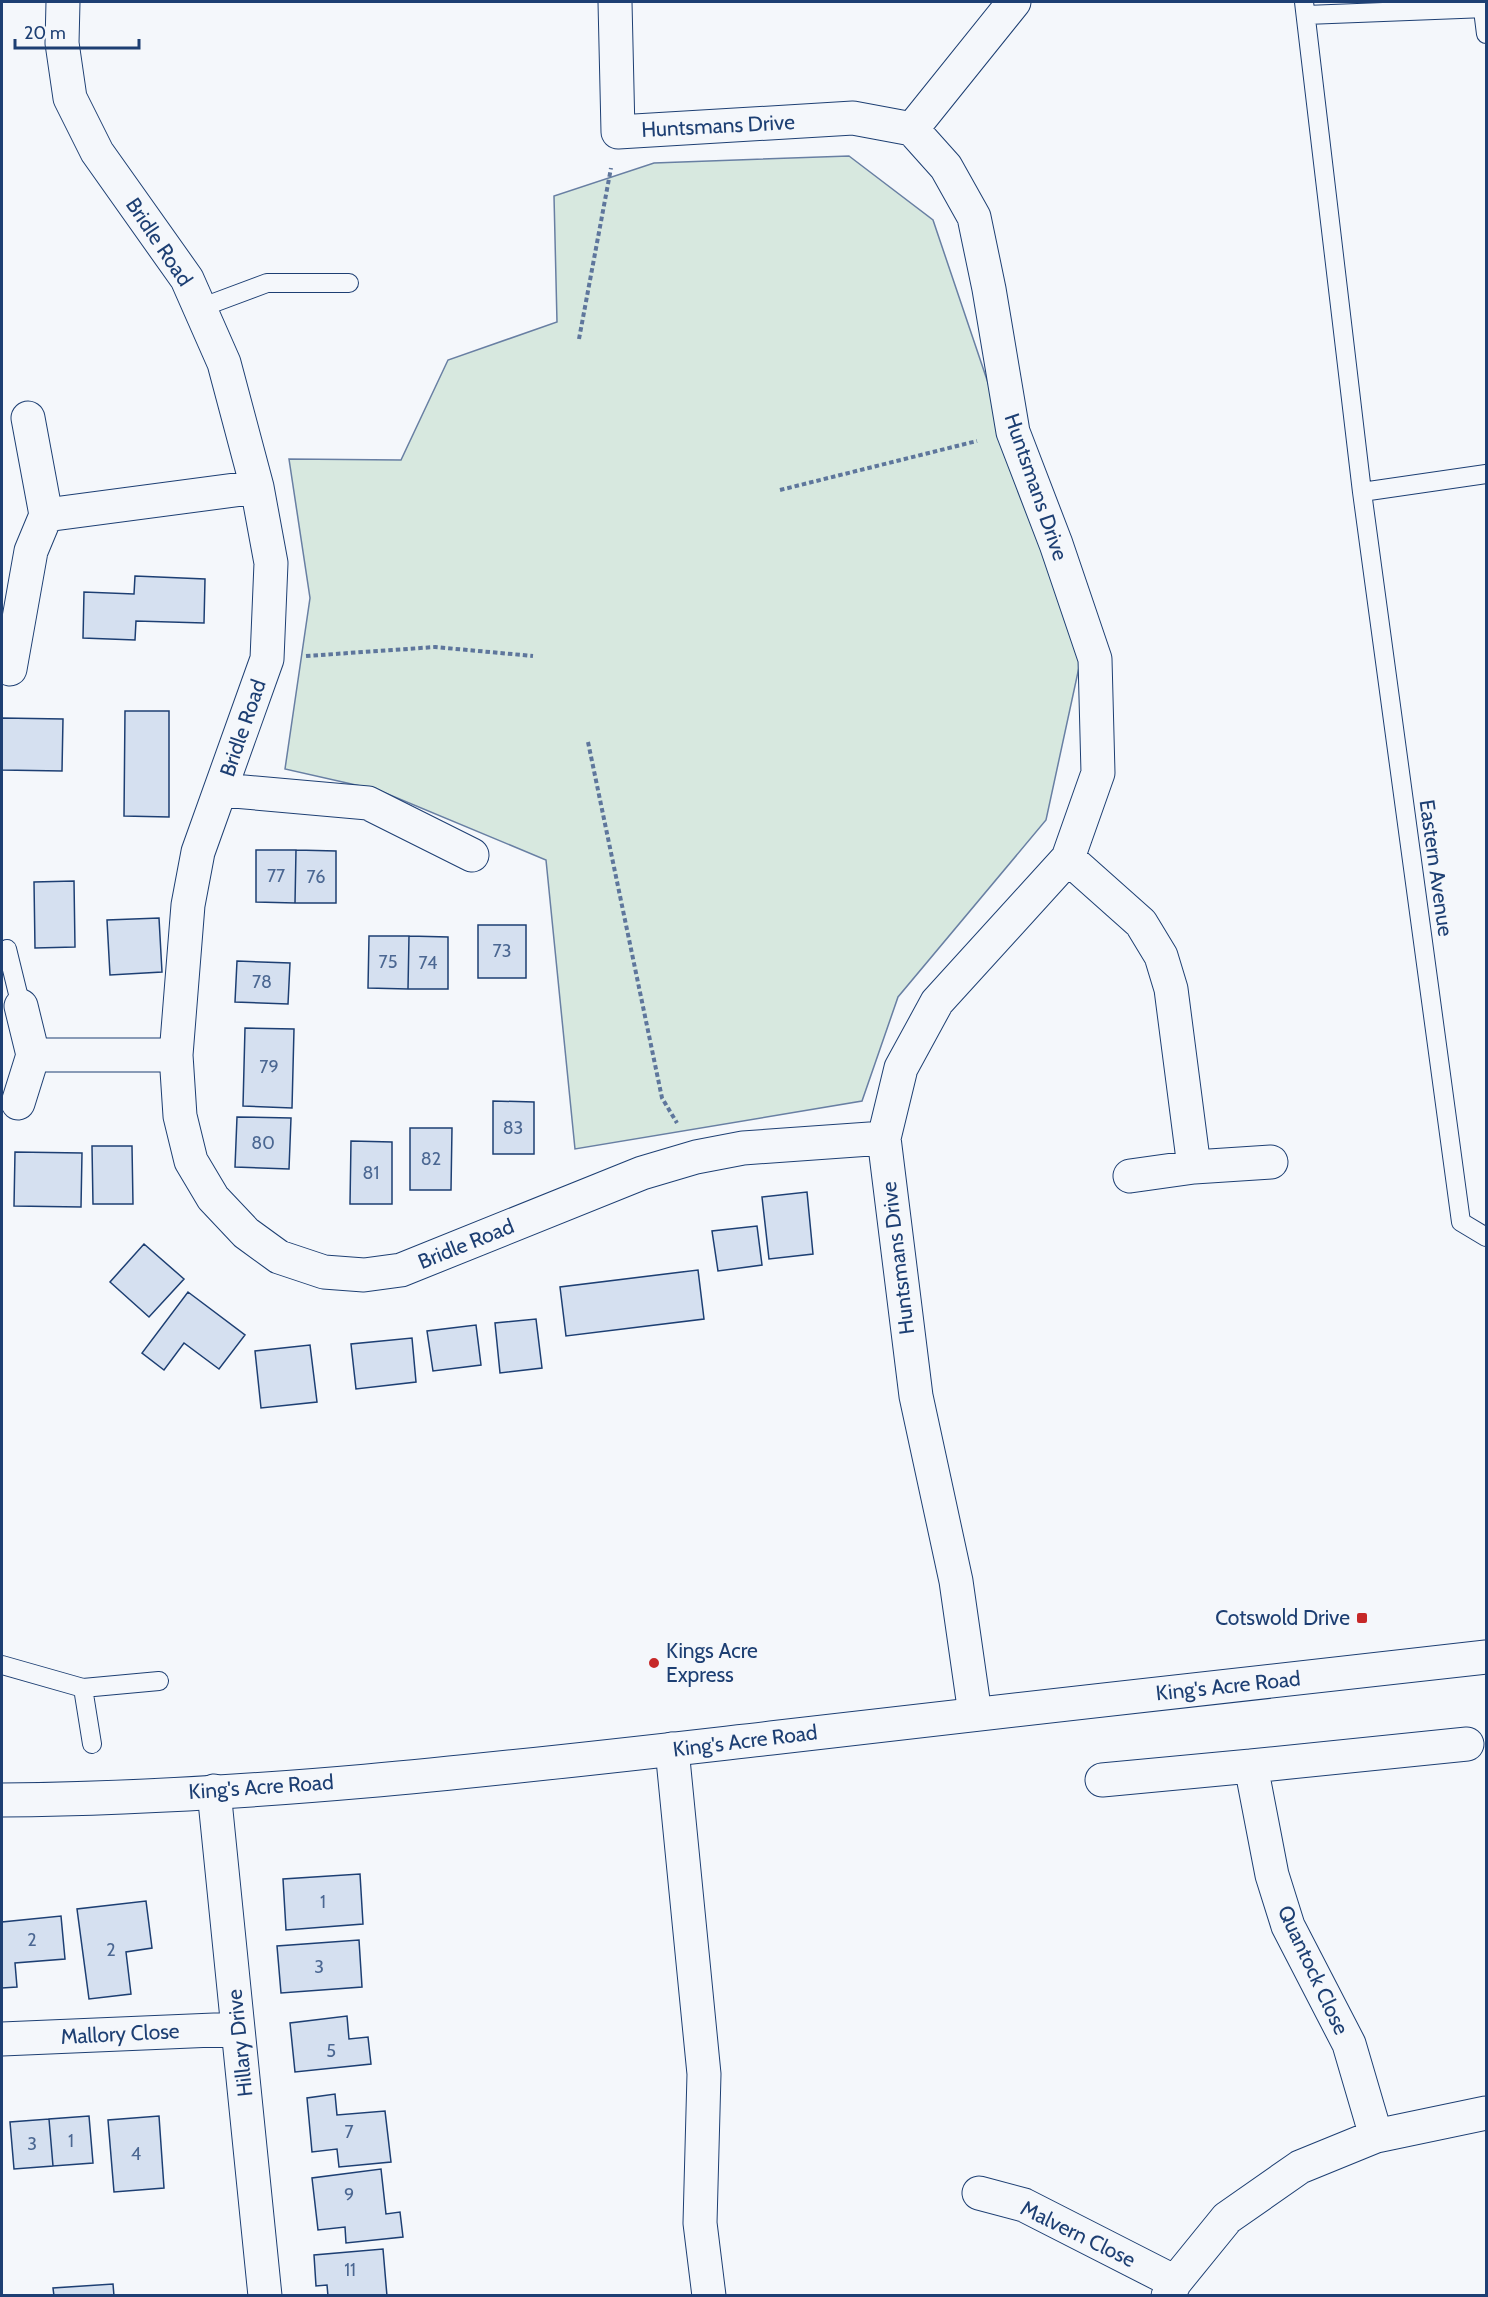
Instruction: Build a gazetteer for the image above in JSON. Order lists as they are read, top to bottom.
{
  "streets": {
    "main road": [
      "Huntsmans Drive",
      "Bridle Road",
      "King's Acre Road",
      "Quantock Close",
      "Mallory Close",
      "Hillary Drive",
      "Malvern Close"
    ],
    "lane": ["Eastern Avenue"]
  },
  "crossings": [
    ["Huntsmans Drive", "Bridle Road"],
    ["Huntsmans Drive", "King's Acre Road"],
    ["King's Acre Road", "Hillary Drive"],
    ["Mallory Close", "Hillary Drive"]
  ],
  "places": {
    "transit": ["Cotswold Drive"],
    "other": ["Kings Acre Express"]
  },
  "house_numbers": [
    "77",
    "76",
    "73",
    "75",
    "74",
    "78",
    "79",
    "83",
    "80",
    "82",
    "81",
    "1",
    "2",
    "2",
    "3",
    "5",
    "7",
    "1",
    "3",
    "4",
    "9",
    "11"
  ],
  "scale_bar": "20 m"
}
